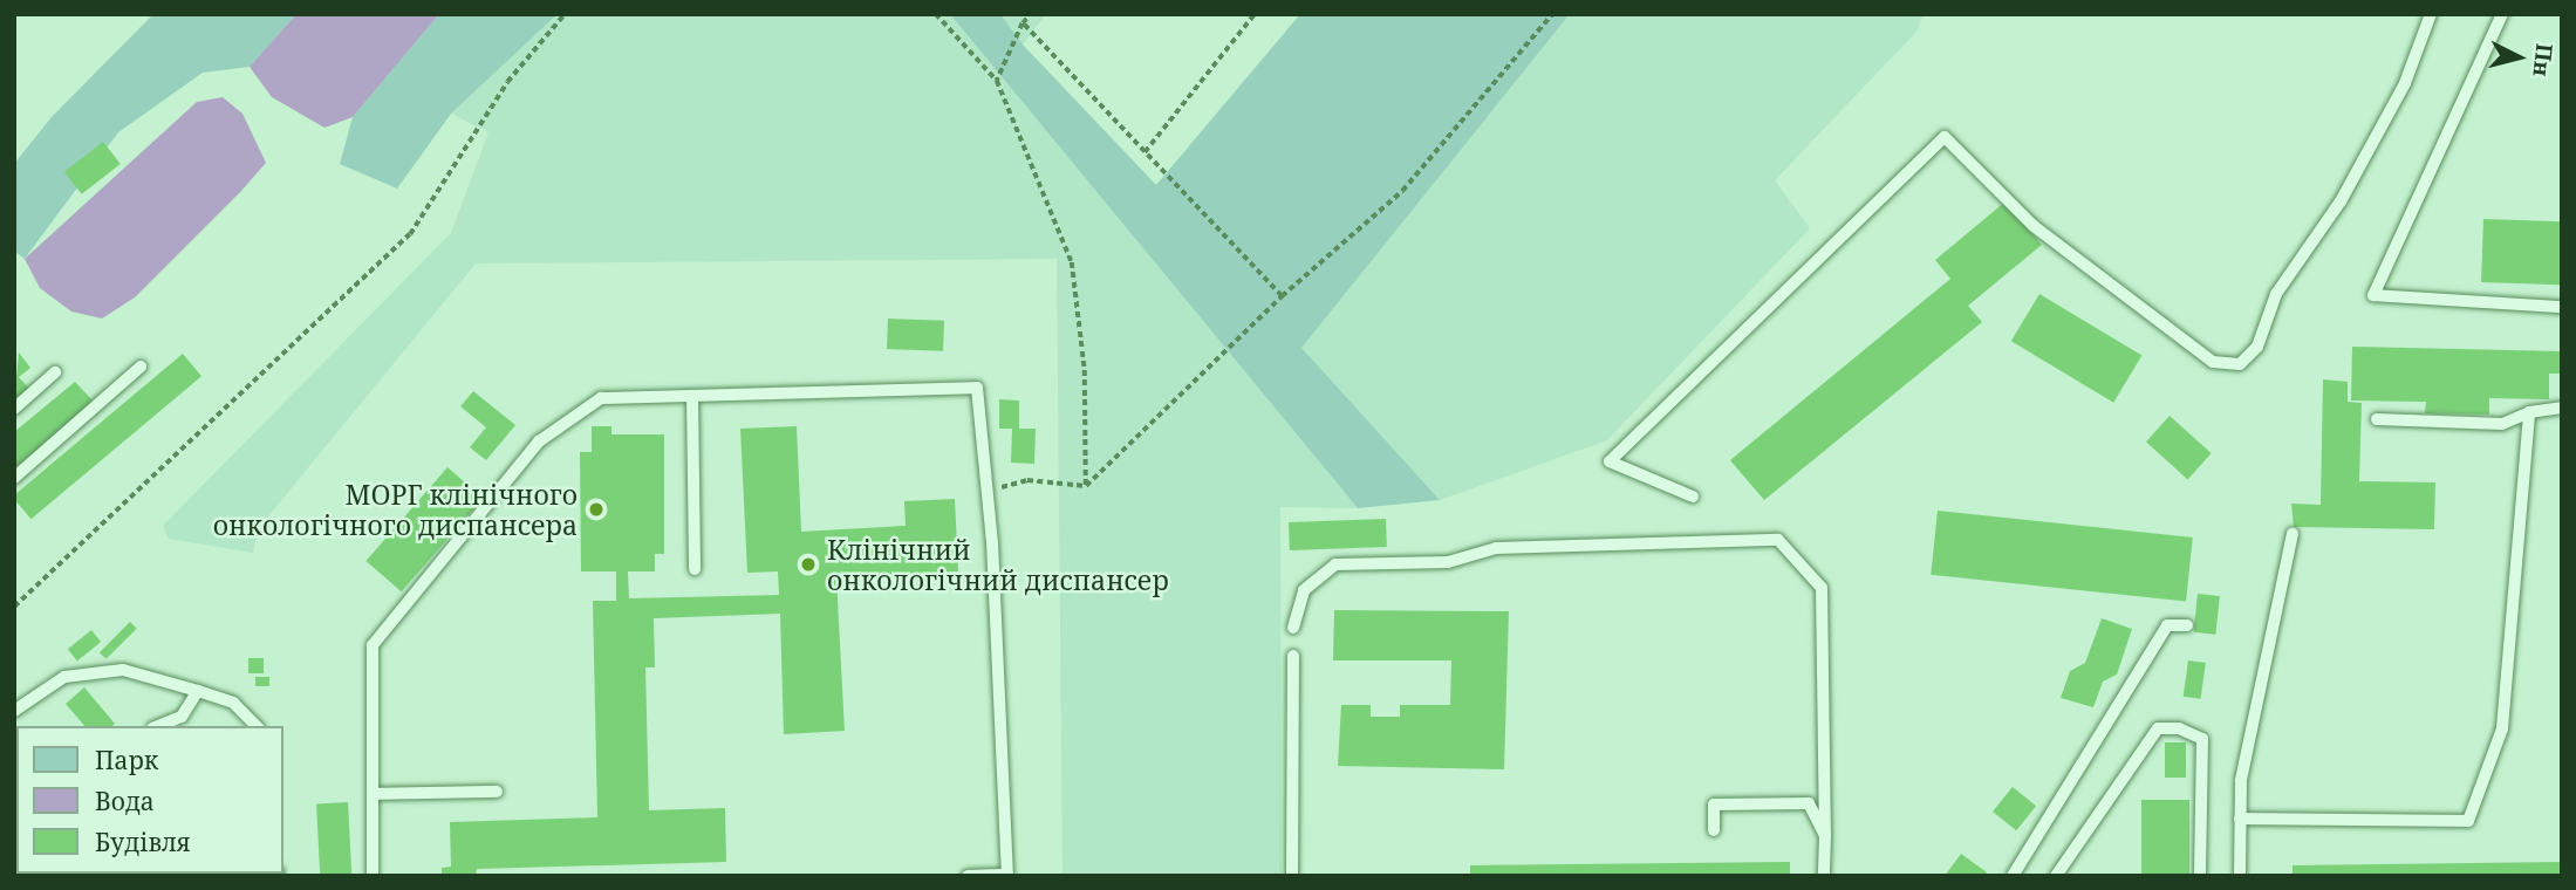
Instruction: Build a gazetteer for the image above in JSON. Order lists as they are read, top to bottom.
{
  "places": ["МОРГ клінічного онкологічного диспансера", "Клінічний онкологічний диспансер"],
  "legend": ["Парк", "Вода", "Будівля"],
  "north": "right"
}
